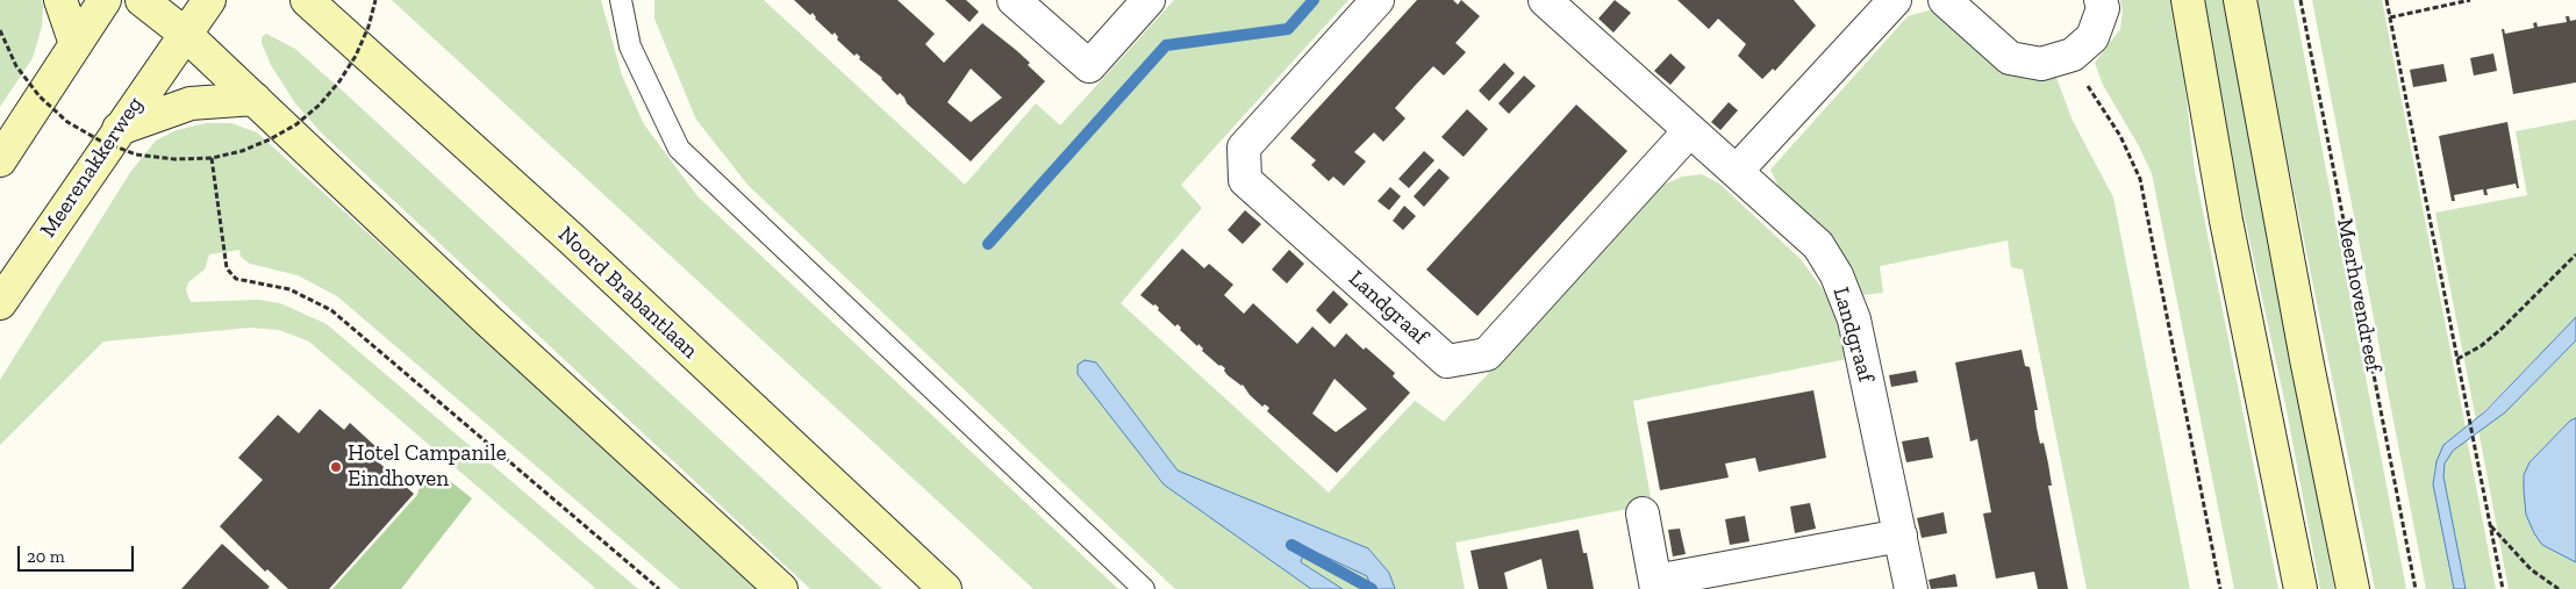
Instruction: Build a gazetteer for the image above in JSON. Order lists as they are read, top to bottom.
{
  "streets": {
    "main road": ["Meerenakkerweg", "Noord Brabantlaan"],
    "street": ["Landgraaf"],
    "path": ["Meerhovendreef"]
  },
  "places": ["Hotel Campanile Eindhoven"],
  "scale_bar": "20 m"
}
